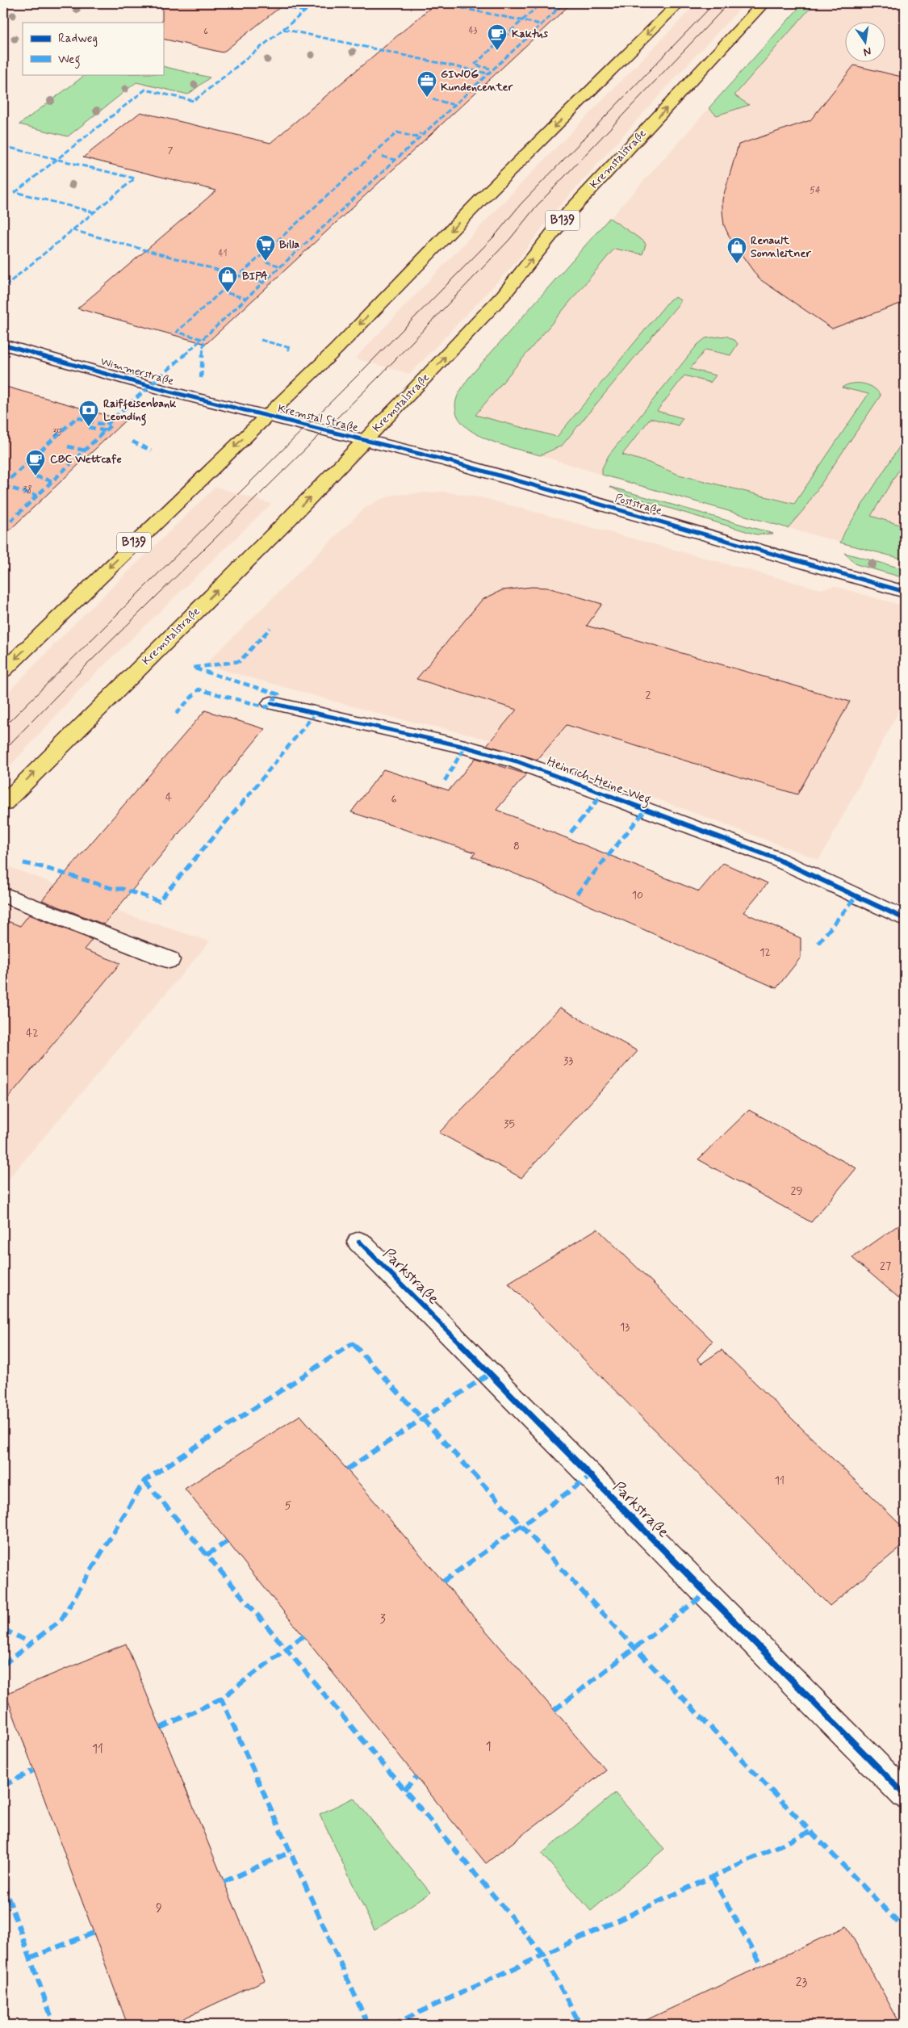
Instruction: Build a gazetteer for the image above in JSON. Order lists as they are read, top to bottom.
{
  "streets": {
    "main road": ["Kremstalstraße", "B139"],
    "street": [
      "Wimmerstraße",
      "Kremstal Straße",
      "Poststraße",
      "Heinrich-Heine-Weg",
      "Parkstraße"
    ]
  },
  "crossings": [
    ["Kremstalstraße", "Kremstal Straße"],
    ["Kremstalstraße", "Poststraße"],
    ["B139", "Wimmerstraße"],
    ["B139", "Kremstal Straße"],
    ["Wimmerstraße", "Kremstal Straße"],
    ["Kremstal Straße", "Poststraße"]
  ],
  "places": {
    "cafe": ["Kaktus", "CBC Wettcafe"],
    "office": ["GIWOG Kundencenter"],
    "supermarket": ["Billa"],
    "shop": ["Renault Sonnleitner", "BIPA"],
    "bank": ["Raiffeisenbank Leonding"]
  },
  "house_numbers": [
    "43",
    "6",
    "7",
    "54",
    "41",
    "39",
    "38",
    "2",
    "4",
    "6",
    "8",
    "10",
    "12",
    "42",
    "33",
    "35",
    "29",
    "27",
    "13",
    "11",
    "5",
    "3",
    "1",
    "11",
    "9",
    "23"
  ],
  "legend": ["Radweg", "Weg"],
  "north": "bottom"
}
